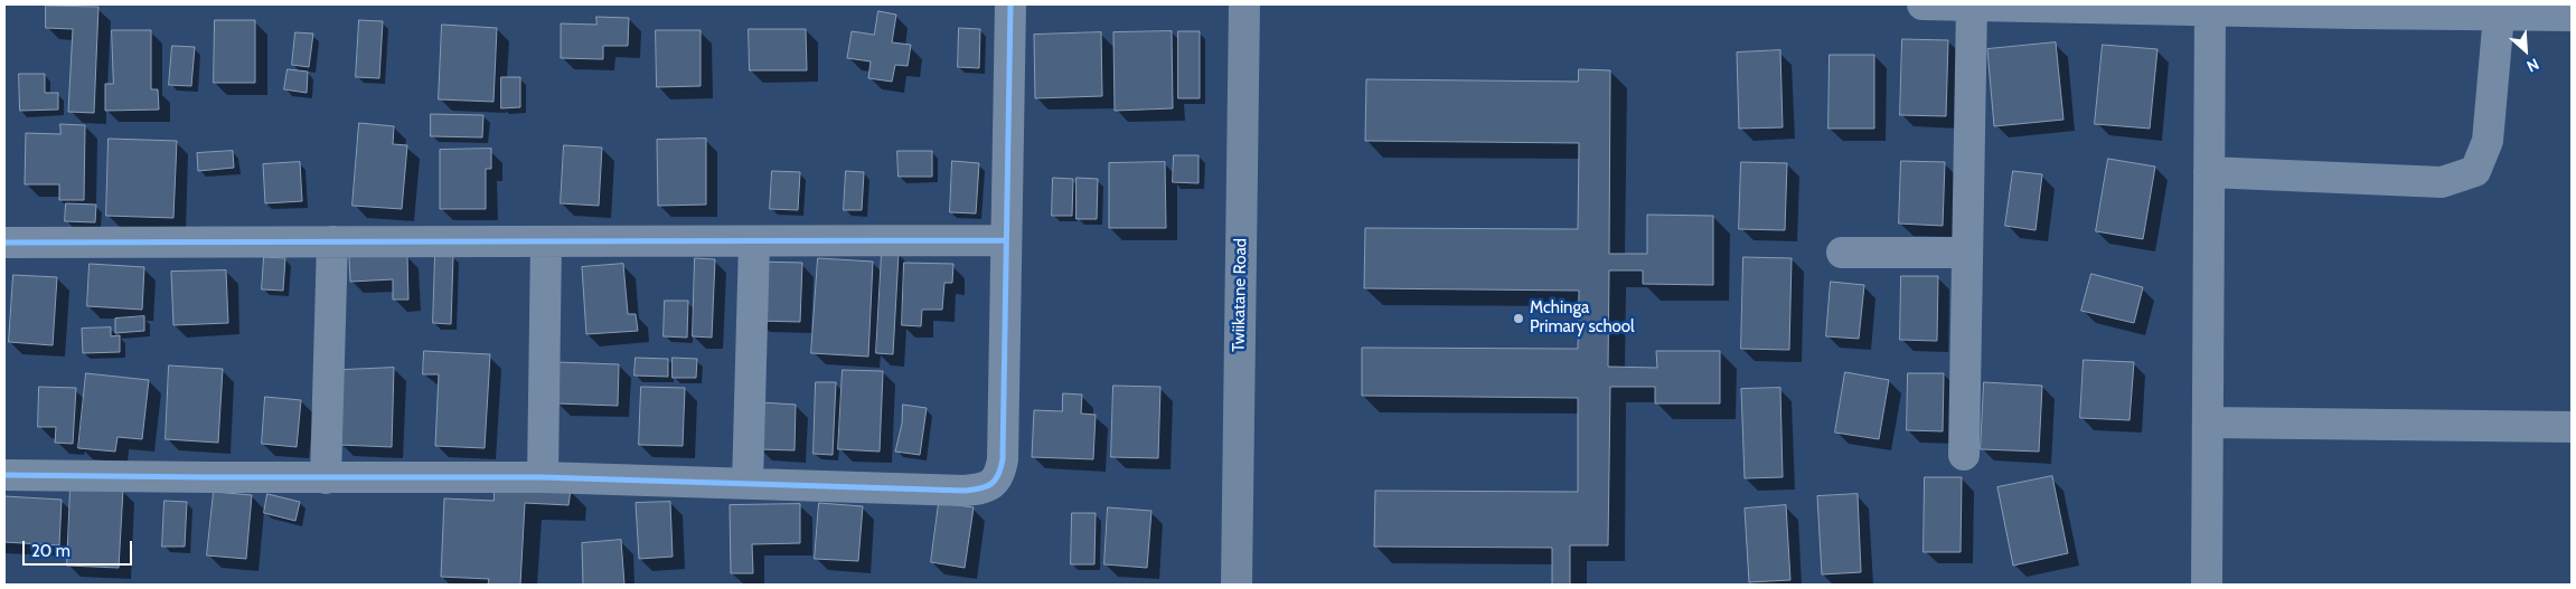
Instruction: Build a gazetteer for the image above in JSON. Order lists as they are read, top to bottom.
{
  "streets": {
    "main road": ["Twiikatane Road"]
  },
  "places": ["Mchinga Primary school"],
  "scale_bar": "20 m",
  "north": "bottom right"
}
